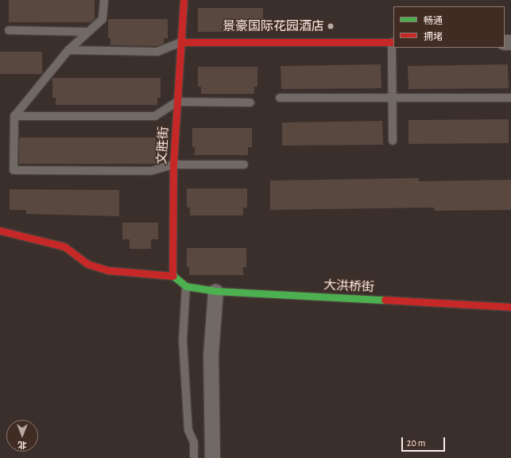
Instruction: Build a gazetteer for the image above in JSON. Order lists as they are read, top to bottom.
{
  "streets": {
    "street": ["文胜街", "大洪桥街"]
  },
  "places": ["景豪国际花园酒店"],
  "legend": ["畅通", "拥堵"],
  "scale_bar": "20 m",
  "north": "bottom"
}
